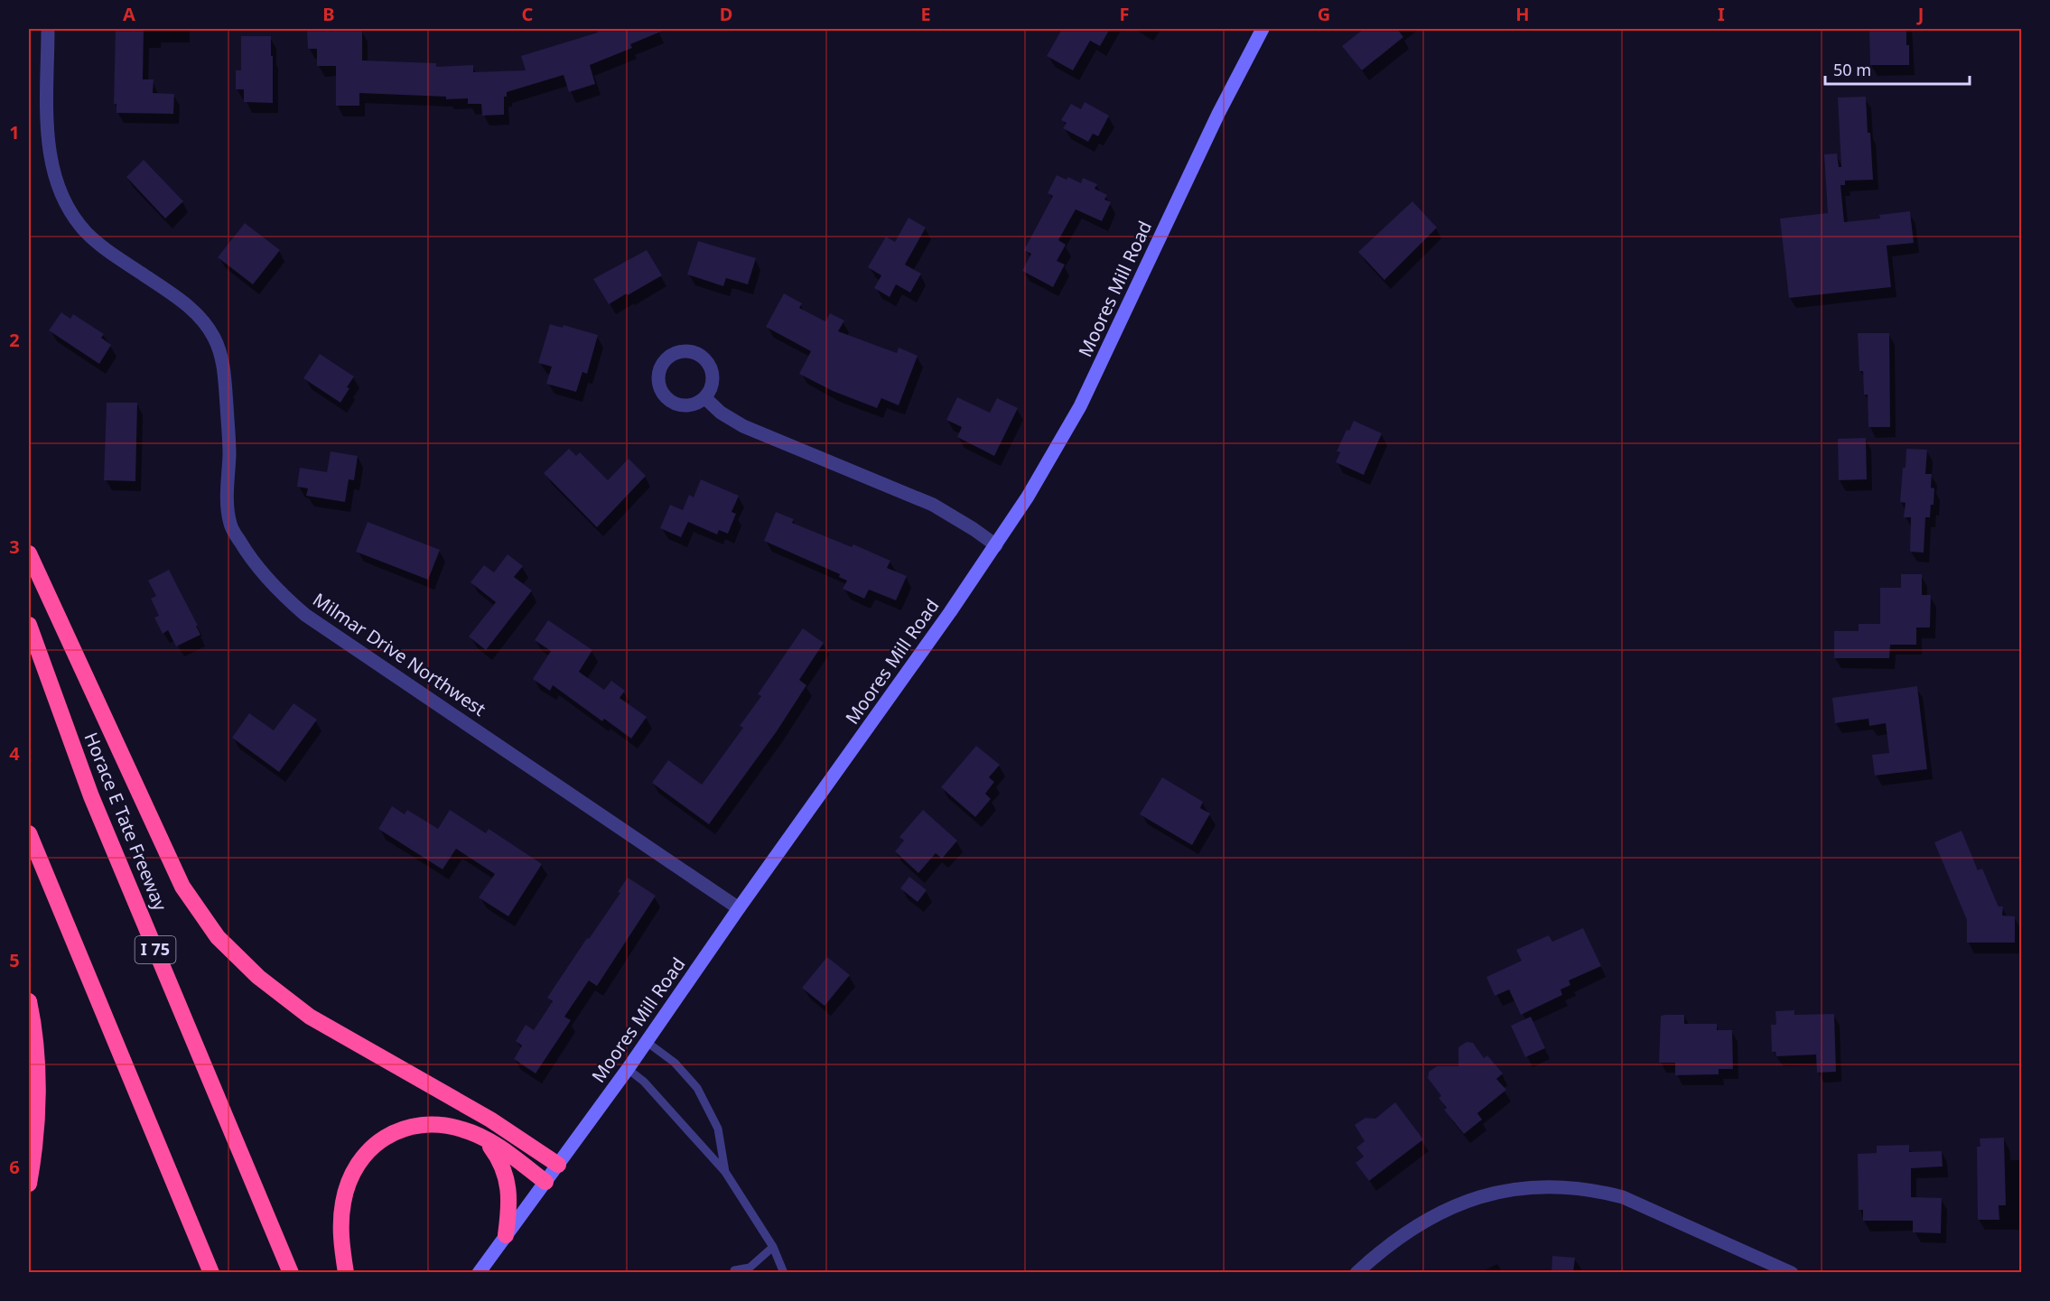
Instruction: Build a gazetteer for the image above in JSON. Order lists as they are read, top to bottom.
{
  "streets": {
    "highway": ["Horace E Tate Freeway", "I 75"],
    "street": ["Moores Mill Road", "Milmar Drive Northwest"]
  },
  "crossings": [
    ["Moores Mill Road", "Milmar Drive Northwest"]
  ],
  "scale_bar": "50 m",
  "grid": {
    "columns": [
      "A",
      "B",
      "C",
      "D",
      "E",
      "F",
      "G",
      "H",
      "I",
      "J"
    ],
    "rows": [
      "1",
      "2",
      "3",
      "4",
      "5",
      "6"
    ]
  }
}
